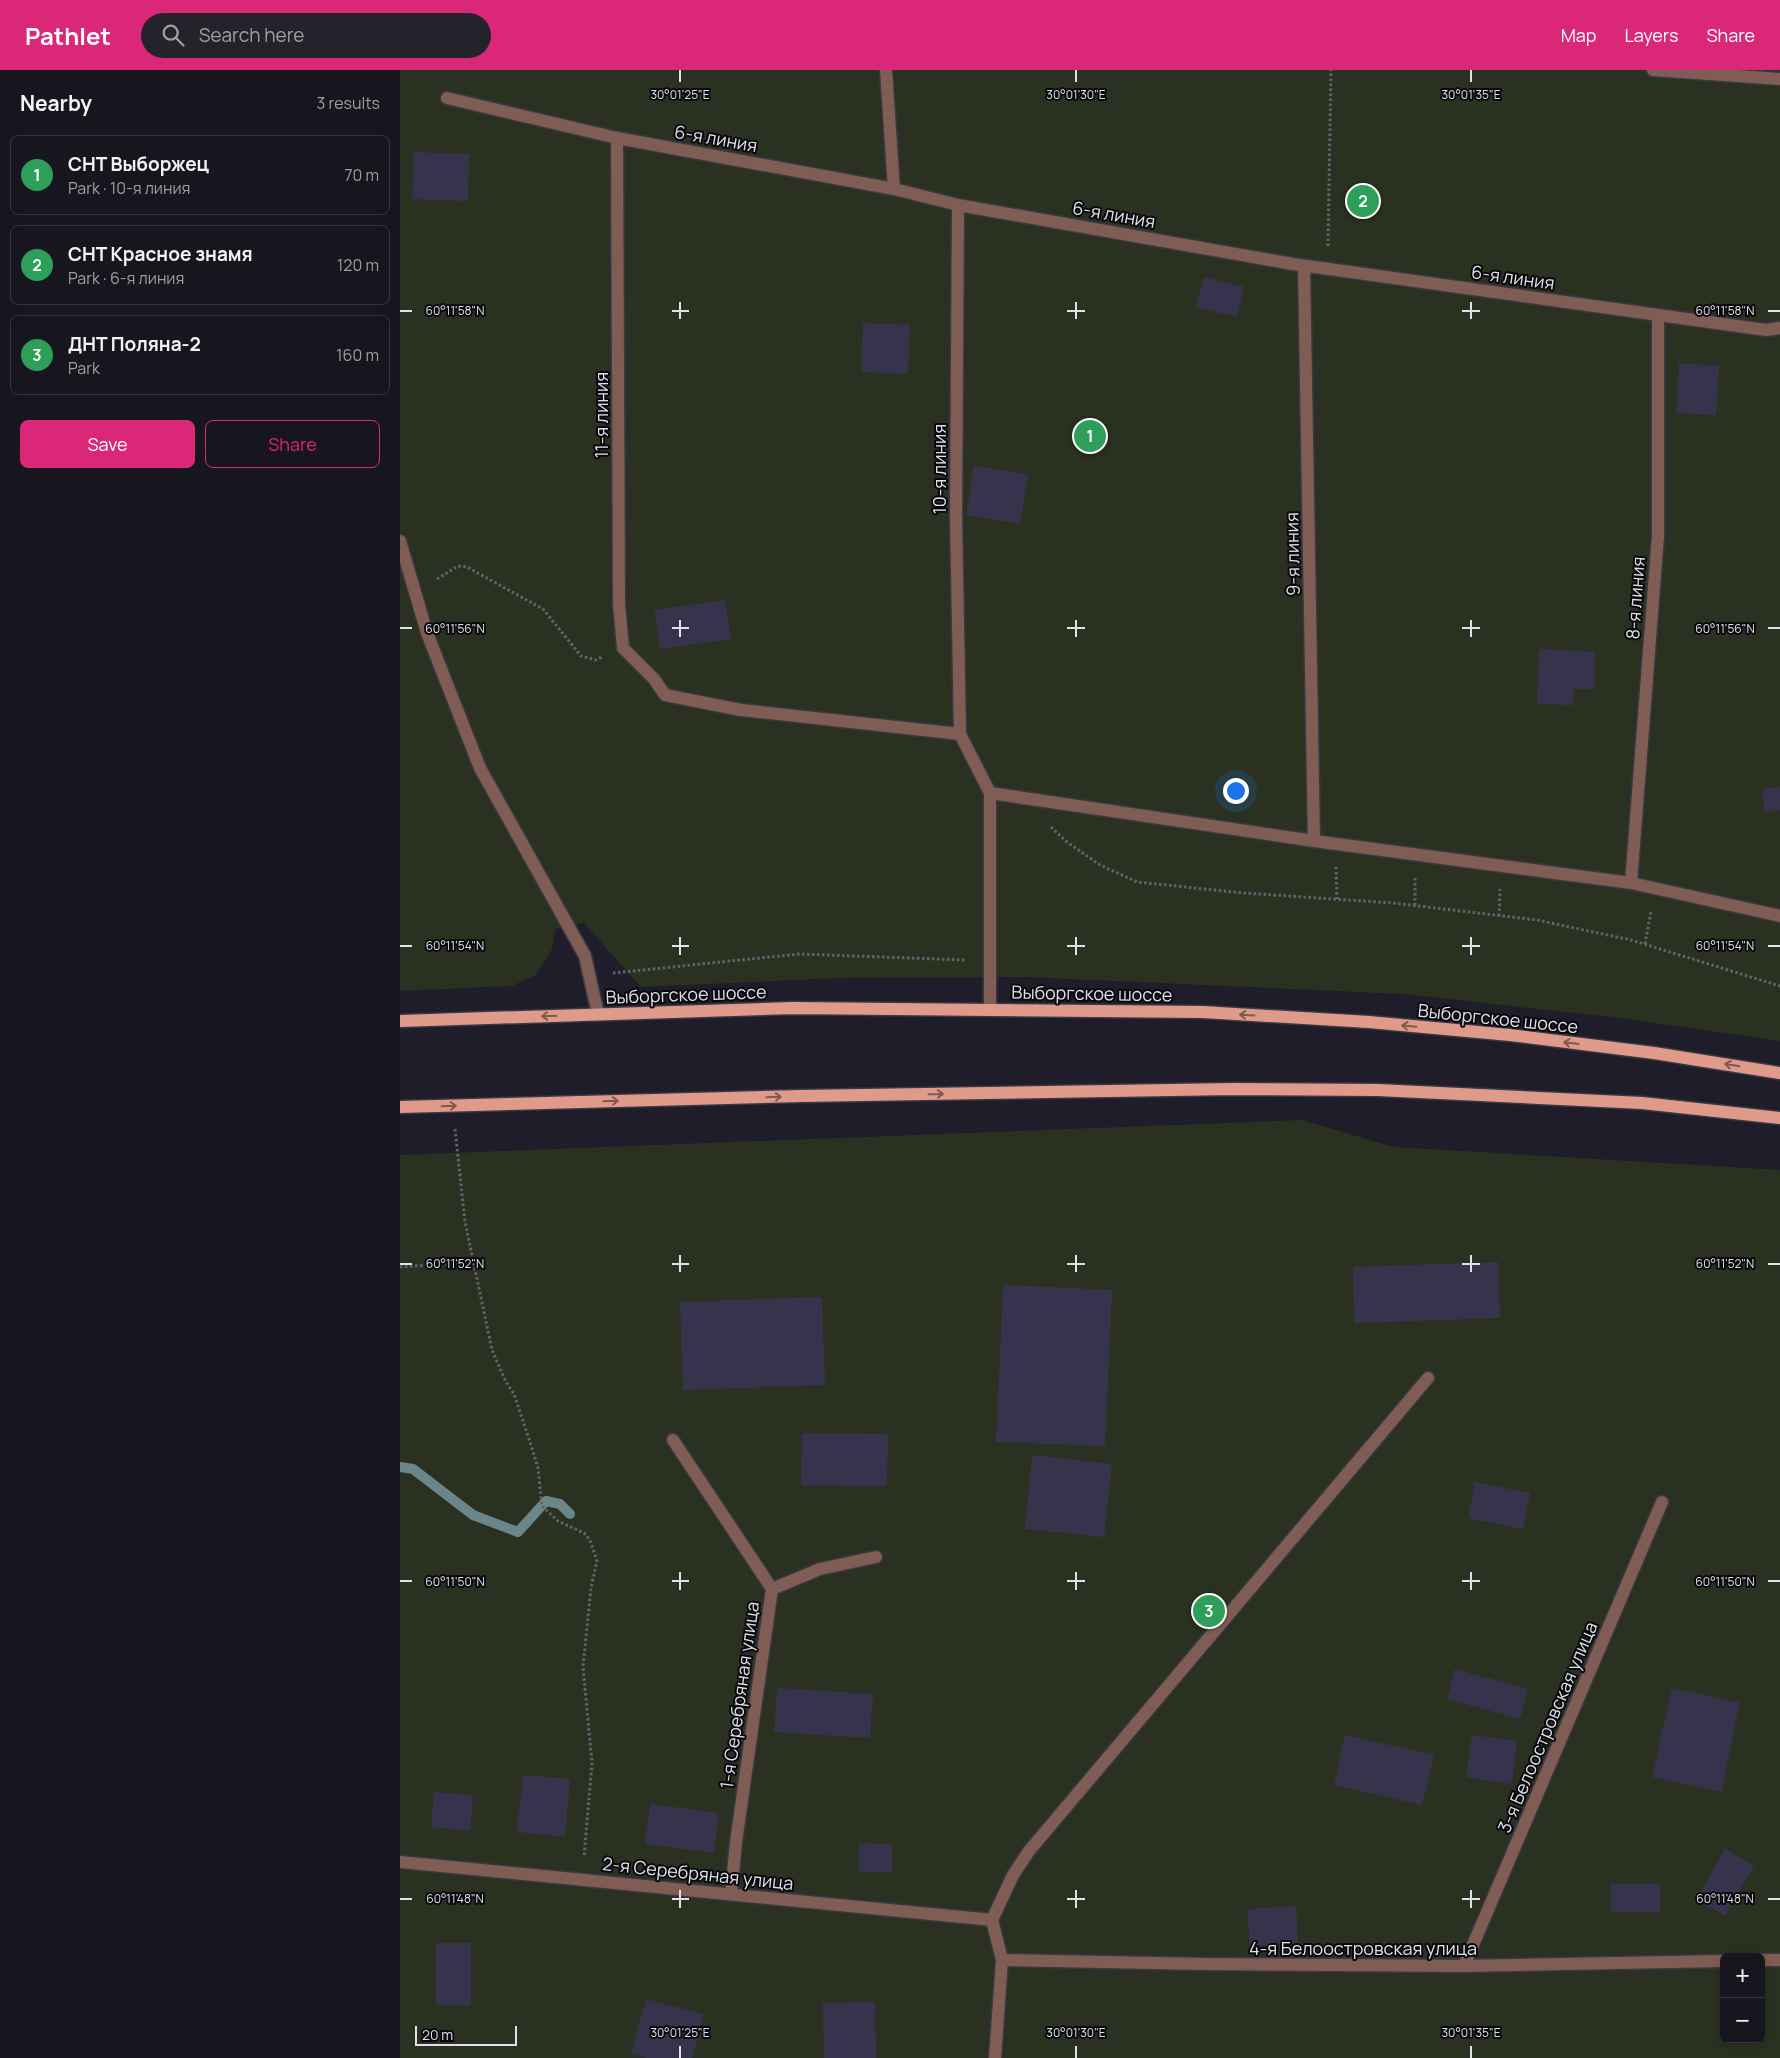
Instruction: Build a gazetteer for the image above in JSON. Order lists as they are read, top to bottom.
{
  "streets": {
    "main road": ["Выборгское шоссе"],
    "street": [
      "6-я линия",
      "11-я линия",
      "10-я линия",
      "9-я линия",
      "8-я линия",
      "1-я Серебряная улица",
      "3-я Белоостровская улица",
      "2-я Серебряная улица",
      "4-я Белоостровская улица"
    ]
  },
  "crossings": [
    ["6-я линия", "11-я линия"],
    ["6-я линия", "10-я линия"],
    ["6-я линия", "9-я линия"],
    ["6-я линия", "8-я линия"],
    ["1-я Серебряная улица", "2-я Серебряная улица"],
    ["3-я Белоостровская улица", "4-я Белоостровская улица"]
  ],
  "scale_bar": "20 m",
  "page": {
    "header": "Pathlet",
    "search": "Search here",
    "nav": ["Map", "Layers", "Share"],
    "heading": ["Nearby", "3 results"],
    "list": [
      {
        "mark": "1",
        "name": "СНТ Выборжец",
        "note": "Park · 10-я линия",
        "value": "70 m"
      },
      {
        "mark": "2",
        "name": "СНТ Красное знамя",
        "note": "Park · 6-я линия",
        "value": "120 m"
      },
      {
        "mark": "3",
        "name": "ДНТ Поляна-2",
        "note": "Park",
        "value": "160 m"
      }
    ],
    "pins": ["2", "1", "3"],
    "buttons": ["Save", "Share"],
    "map_buttons": ["+", "−"],
    "scale": "20 m"
  },
  "coordinates": [
    "30°01'25\"E",
    "30°01'30\"E",
    "30°01'35\"E",
    "60°11'58\"N",
    "60°11'56\"N",
    "60°11'54\"N",
    "60°11'52\"N",
    "60°11'50\"N",
    "60°11'48\"N"
  ]
}
